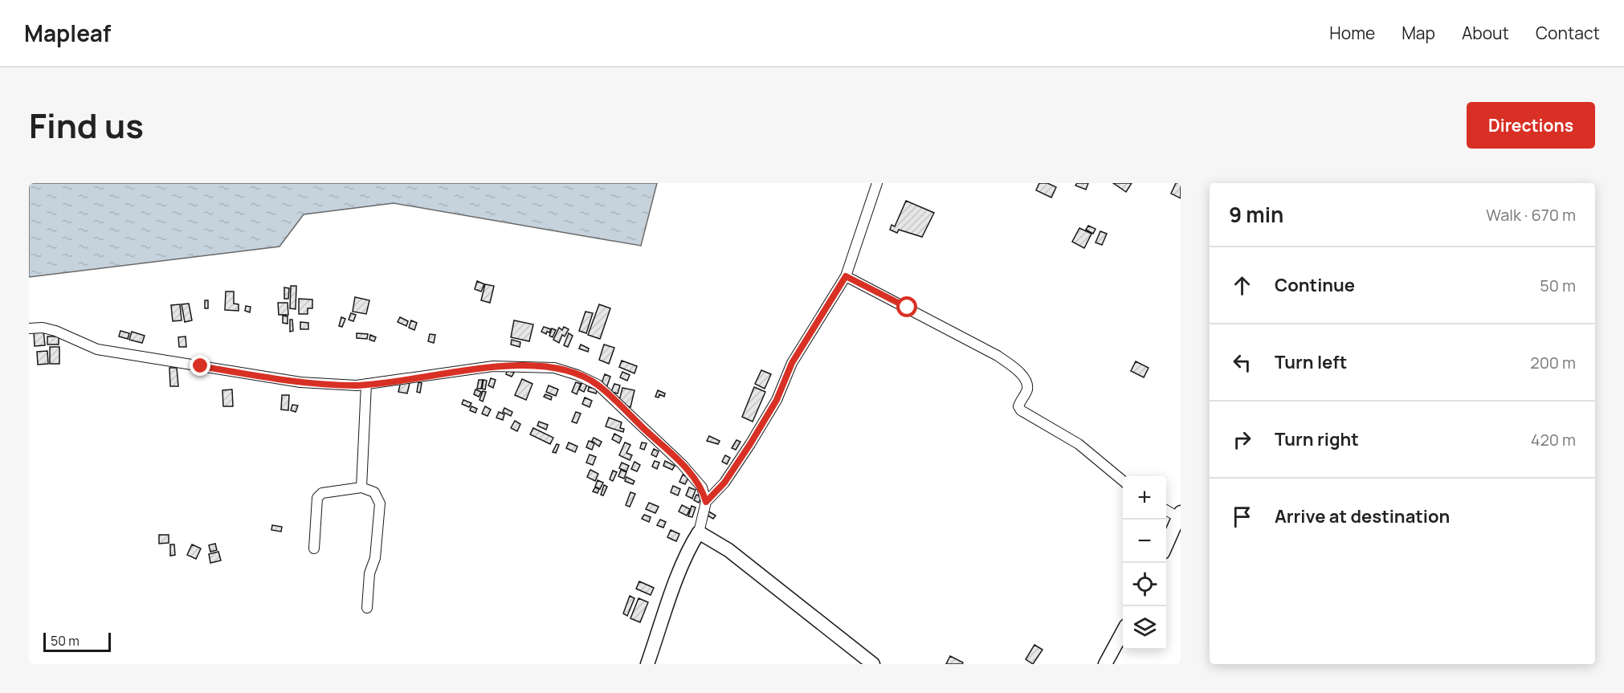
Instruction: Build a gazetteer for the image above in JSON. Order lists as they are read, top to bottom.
{
  "scale_bar": "50 m",
  "page": {
    "header": "Mapleaf",
    "nav": [
      "Home",
      "Map",
      "About",
      "Contact"
    ],
    "title": "Find us",
    "buttons": "Directions",
    "heading": ["9 min", "Walk · 670 m"],
    "list": [
      ["Continue", "50 m"],
      ["Turn left", "200 m"],
      ["Turn right", "420 m"],
      "Arrive at destination"
    ],
    "map_buttons": ["+", "−"],
    "scale": "50 m"
  }
}
